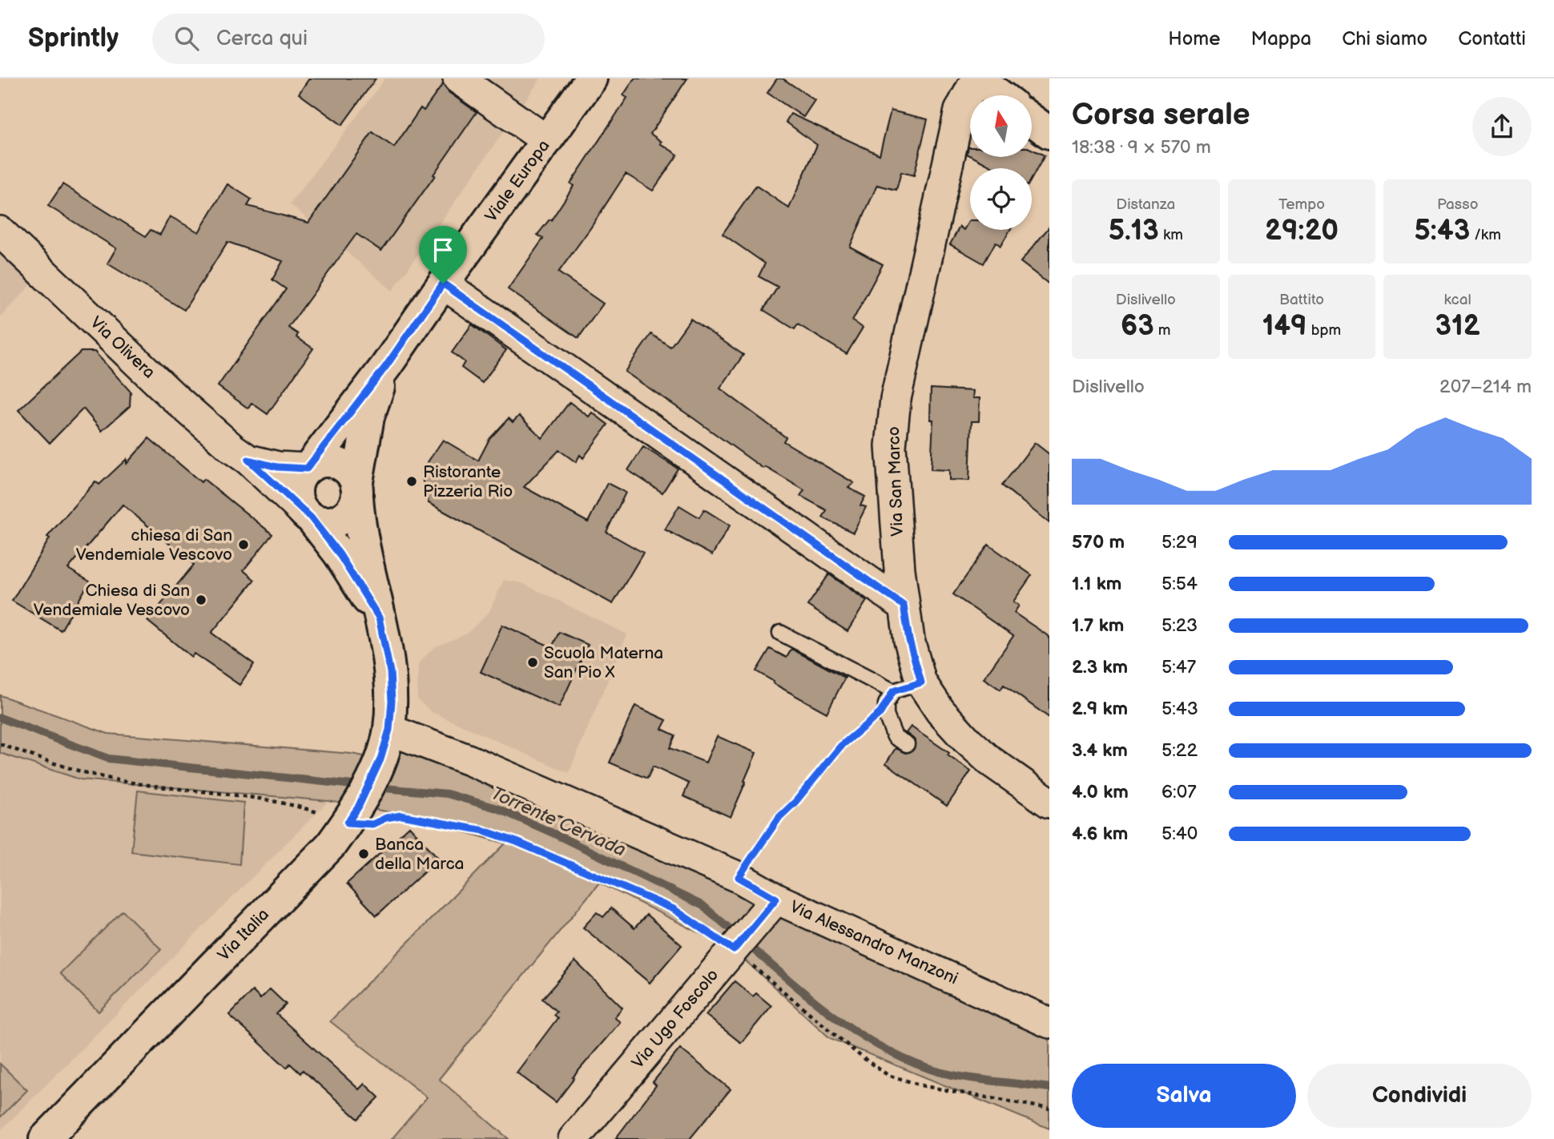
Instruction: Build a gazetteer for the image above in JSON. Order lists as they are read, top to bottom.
{
  "streets": {
    "street": [
      "Viale Europa",
      "Via Olivera",
      "Via San Marco",
      "Via Italia",
      "Via Alessandro Manzoni",
      "Via Ugo Foscolo"
    ]
  },
  "crossings": [
    ["Viale Europa", "Via Olivera"],
    ["Viale Europa", "Via Italia"],
    ["Viale Europa", "Via Alessandro Manzoni"],
    ["Via Italia", "Via Alessandro Manzoni"],
    ["Via Alessandro Manzoni", "Via Ugo Foscolo"]
  ],
  "water": ["Torrente Cervada"],
  "places": [
    "Ristorante Pizzeria Rio",
    "chiesa di San Vendemiale Vescovo",
    "Chiesa di San Vendemiale Vescovo",
    "Scuola Materna San Pio X",
    "Banca della Marca"
  ],
  "north": "top",
  "page": {
    "header": "Sprintly",
    "search": "Cerca qui",
    "nav": [
      "Home",
      "Mappa",
      "Chi siamo",
      "Contatti"
    ],
    "heading": ["Corsa serale", "18:38 · 9 × 570 m"],
    "stats": [
      ["Distanza", "5.13 km"],
      ["Tempo", "29:20"],
      ["Passo", "5:43 /km"],
      ["Dislivello", "63 m"],
      ["Battito", "149 bpm"],
      ["kcal", "312"]
    ],
    "chart": ["Dislivello", "207–214 m"],
    "list": [
      {
        "name": "570 m",
        "note": "5:29"
      },
      {
        "name": "1.1 km",
        "note": "5:54"
      },
      {
        "name": "1.7 km",
        "note": "5:23"
      },
      {
        "name": "2.3 km",
        "note": "5:47"
      },
      {
        "name": "2.9 km",
        "note": "5:43"
      },
      {
        "name": "3.4 km",
        "note": "5:22"
      },
      {
        "name": "4.0 km",
        "note": "6:07"
      },
      {
        "name": "4.6 km",
        "note": "5:40"
      }
    ],
    "buttons": ["Salva", "Condividi"]
  }
}
